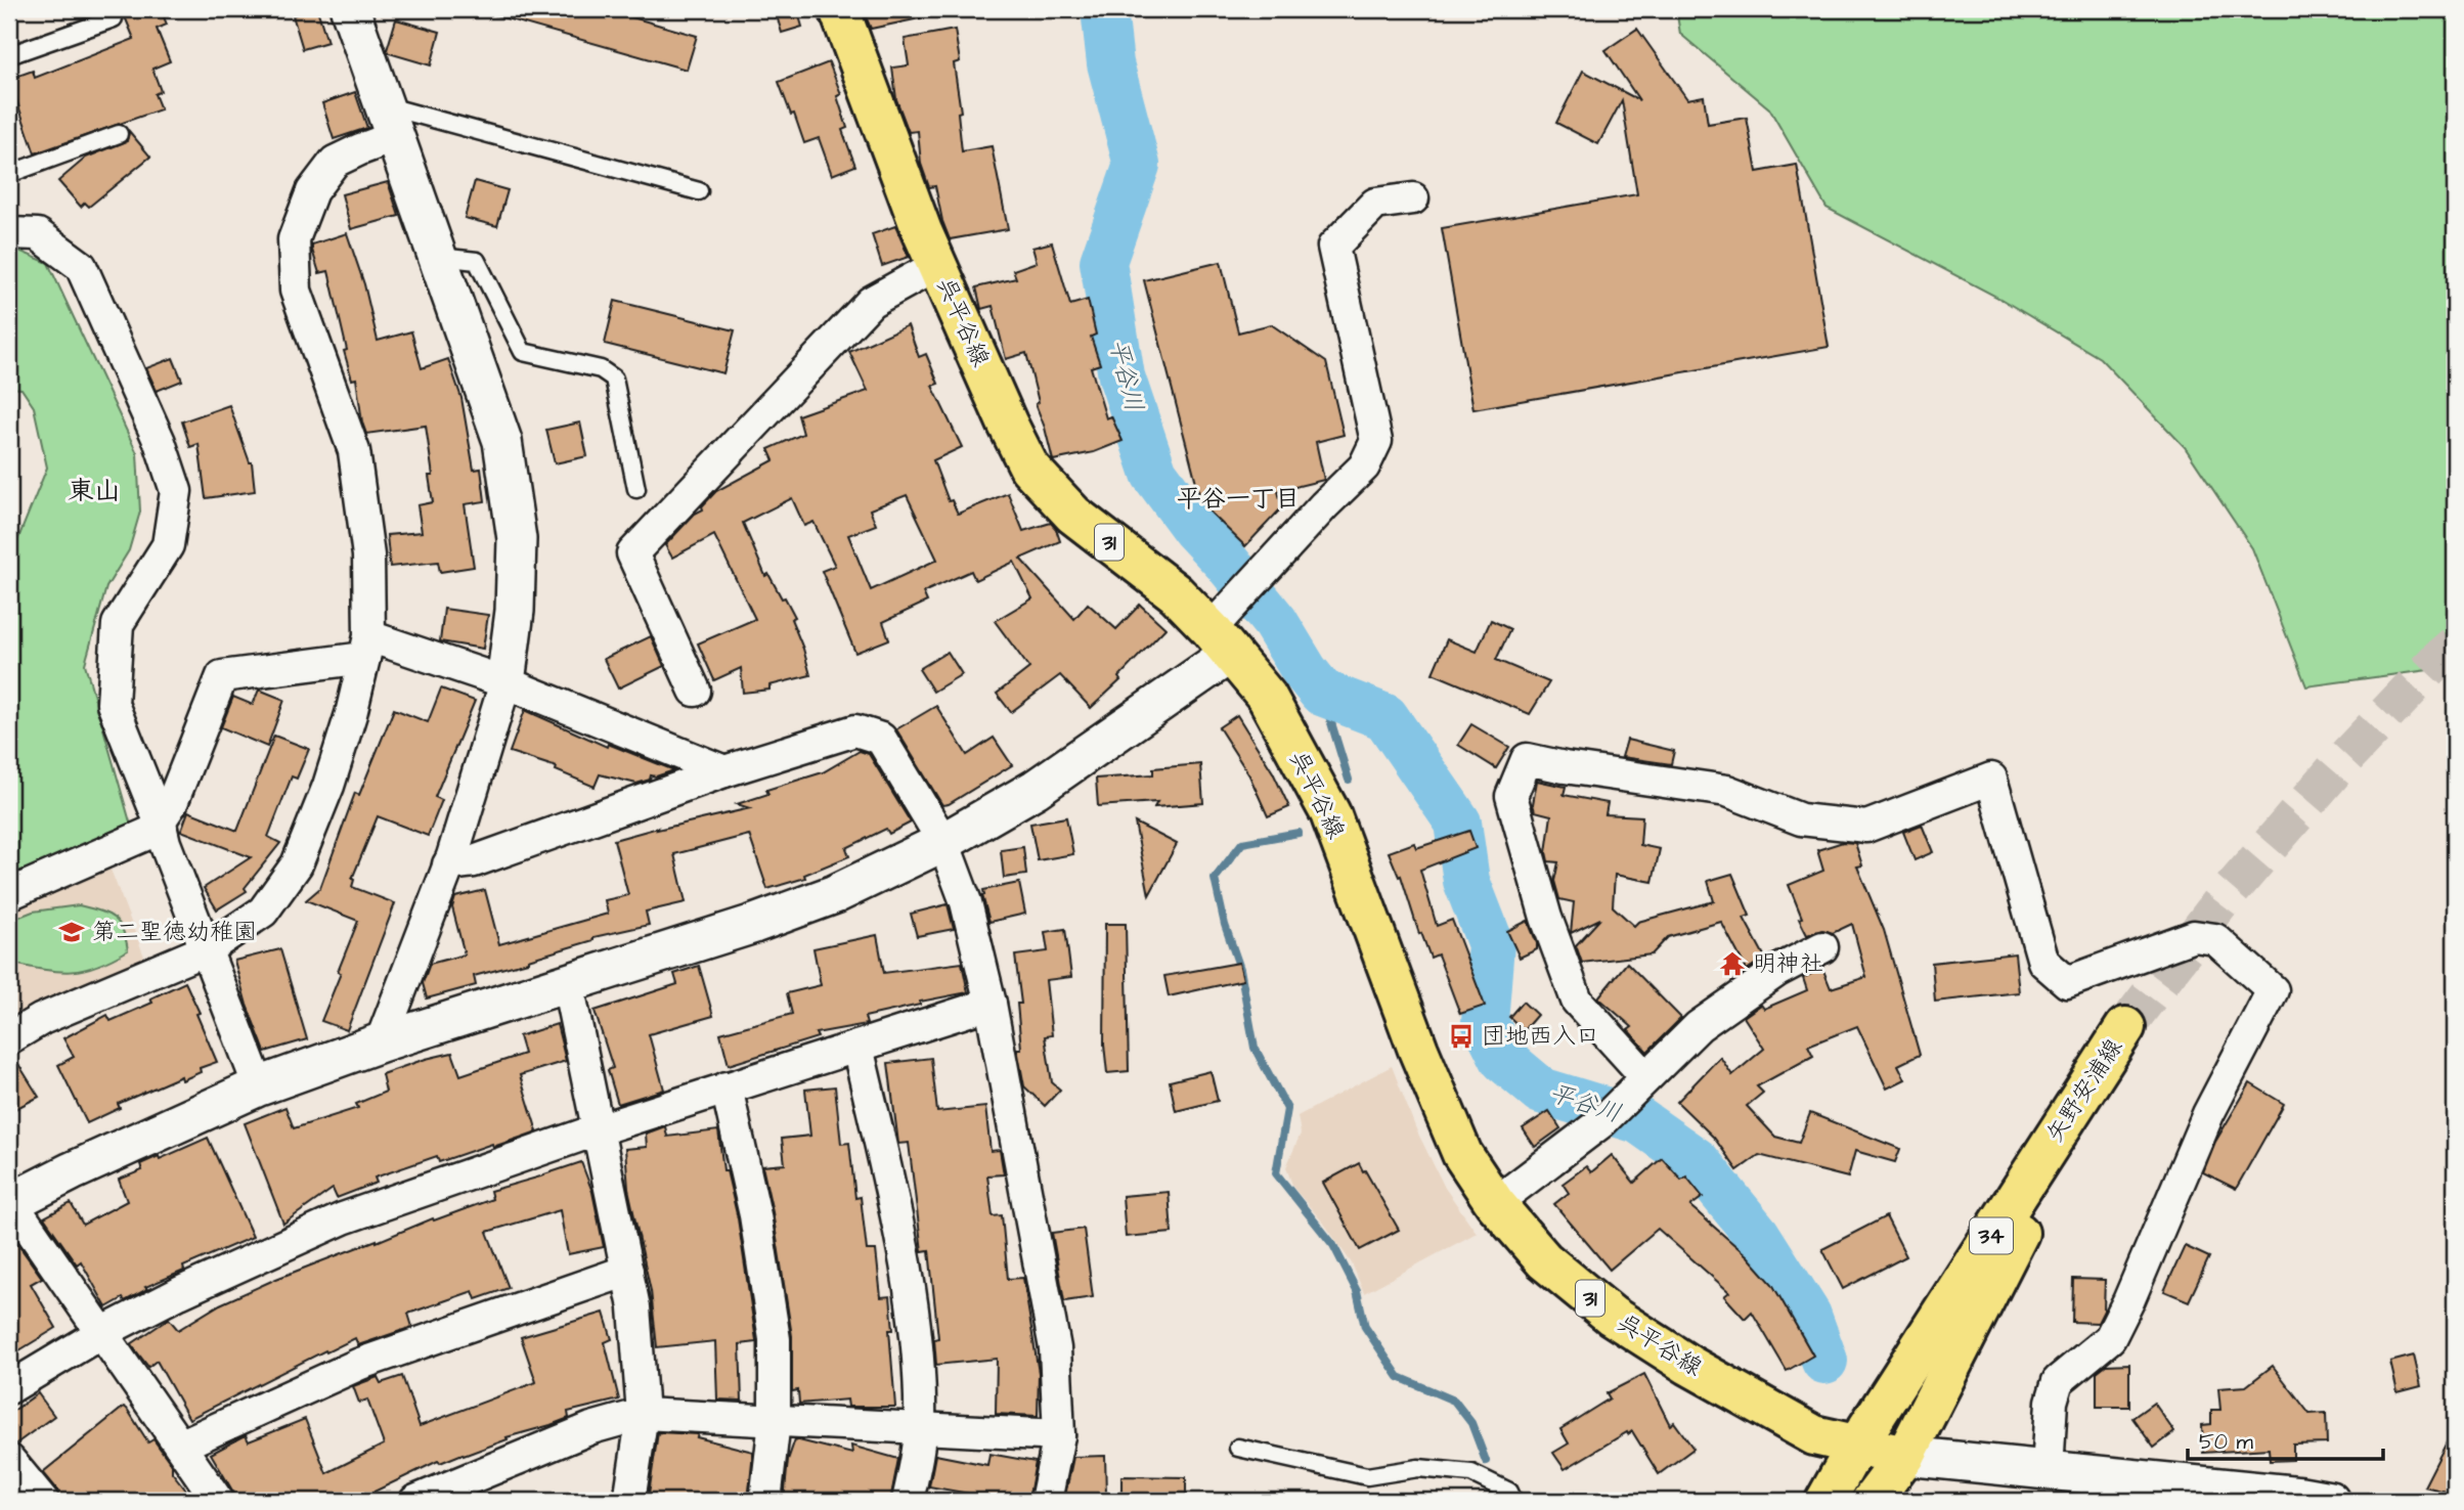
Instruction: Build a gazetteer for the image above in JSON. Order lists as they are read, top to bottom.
{
  "streets": {
    "main road": [
      "呉平谷線",
      "31",
      "矢野安浦線",
      "34"
    ]
  },
  "crossings": [
    ["呉平谷線", "矢野安浦線"]
  ],
  "districts": ["東山", "平谷一丁目"],
  "water": ["平谷川"],
  "places": {
    "school or university": ["第二聖徳幼稚園"],
    "temple": ["明神社"],
    "bus stop": ["団地西入口"]
  },
  "scale_bar": "50 m"
}
